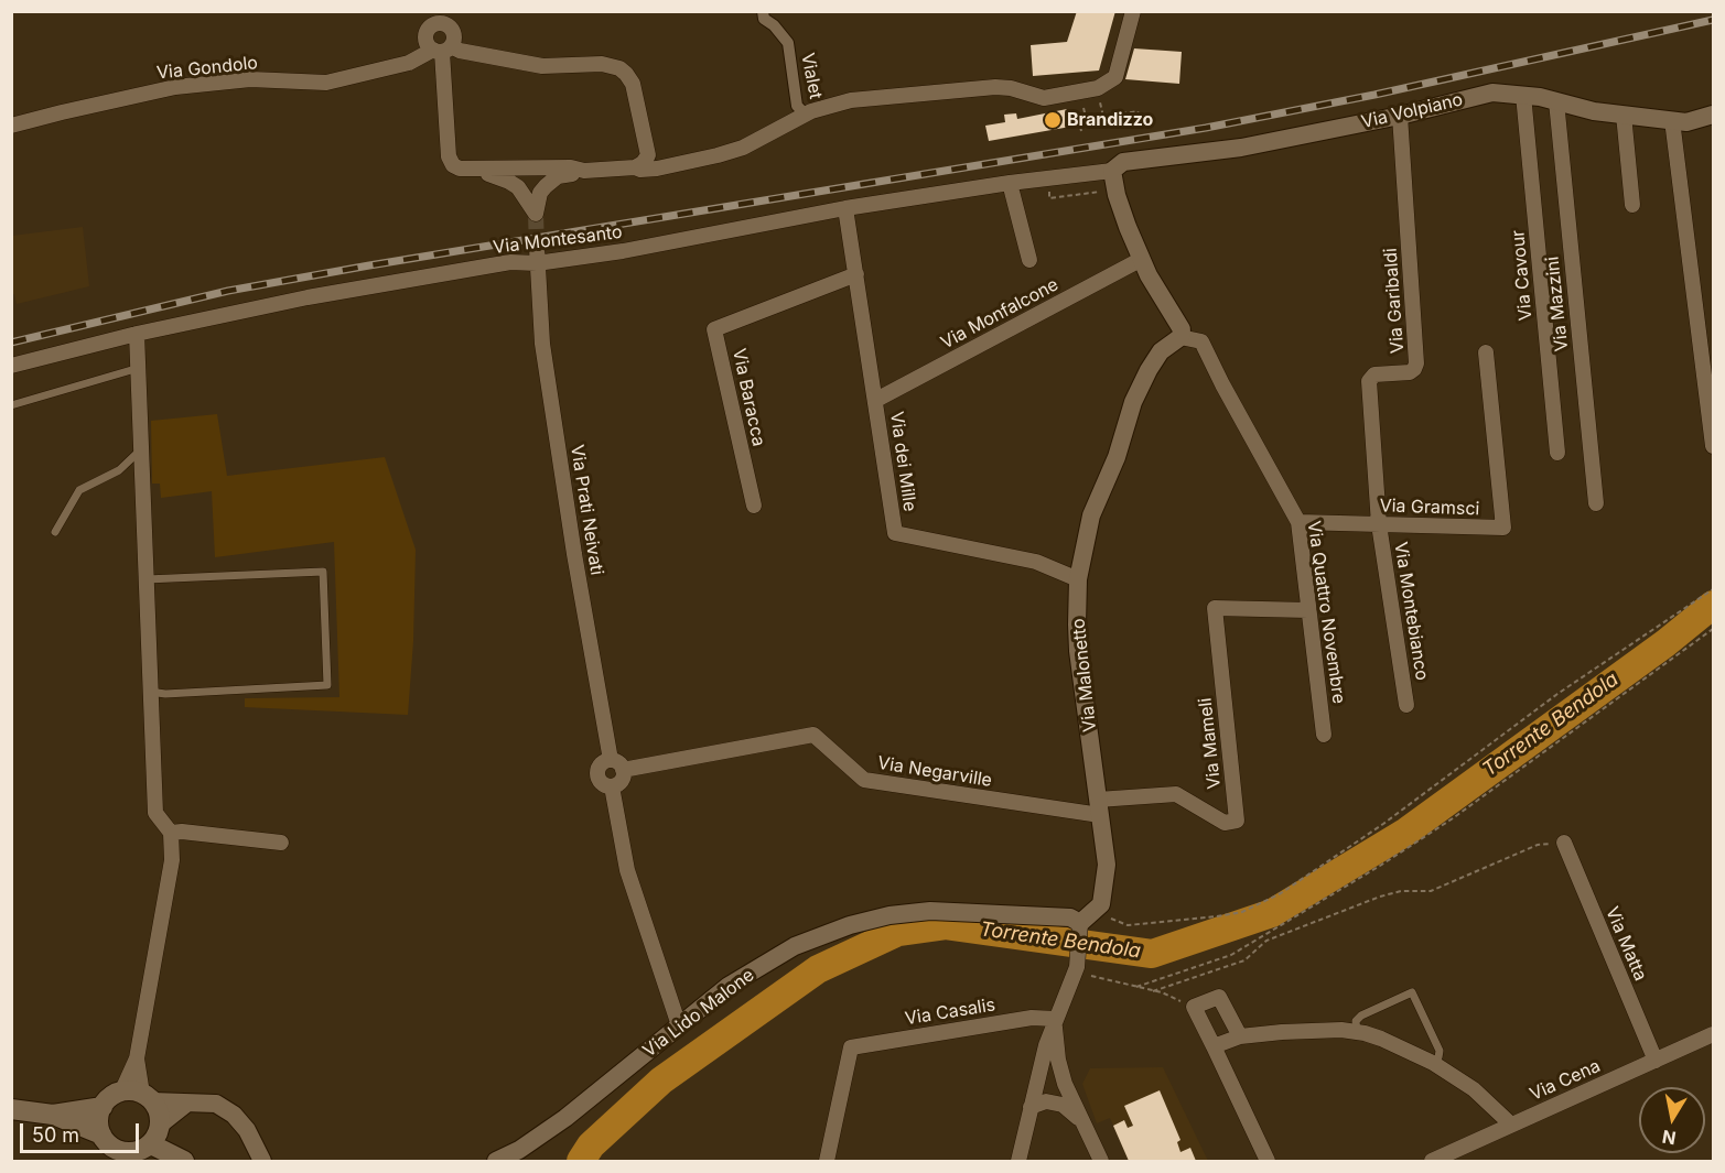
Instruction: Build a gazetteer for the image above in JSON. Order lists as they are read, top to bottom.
{
  "streets": {
    "street": [
      "Via Gondolo",
      "Vialet",
      "Via Volpiano",
      "Via Montesanto",
      "Via Cavour",
      "Via Garibaldi",
      "Via Mazzini",
      "Via Monfalcone",
      "Via Baracca",
      "Via dei Mille",
      "Via Gramsci",
      "Via Prati Neivati",
      "Via Montebianco",
      "Via Quattro Novembre",
      "Via Malonetto",
      "Via Mameli",
      "Via Negarville",
      "Via Matta",
      "Via Casalis",
      "Via Lido Malone",
      "Via Cena"
    ]
  },
  "crossings": [
    ["Via Volpiano", "Via Montesanto"],
    ["Via Volpiano", "Via Cavour"],
    ["Via Volpiano", "Via Garibaldi"],
    ["Via Volpiano", "Via Mazzini"],
    ["Via Montesanto", "Via dei Mille"],
    ["Via Montesanto", "Via Prati Neivati"],
    ["Via Garibaldi", "Via Gramsci"],
    ["Via Garibaldi", "Via Montebianco"],
    ["Via Monfalcone", "Via dei Mille"],
    ["Via Baracca", "Via dei Mille"],
    ["Via dei Mille", "Via Malonetto"],
    ["Via Gramsci", "Via Montebianco"],
    ["Via Gramsci", "Via Quattro Novembre"],
    ["Via Prati Neivati", "Via Negarville"],
    ["Via Quattro Novembre", "Via Malonetto"],
    ["Via Quattro Novembre", "Via Mameli"],
    ["Via Malonetto", "Via Mameli"],
    ["Via Malonetto", "Via Negarville"],
    ["Via Malonetto", "Via Casalis"],
    ["Via Malonetto", "Via Lido Malone"],
    ["Via Mameli", "Via Negarville"],
    ["Via Matta", "Via Cena"]
  ],
  "water": ["Torrente Bendola"],
  "places": ["Brandizzo"],
  "scale_bar": "50 m",
  "north": "bottom"
}
